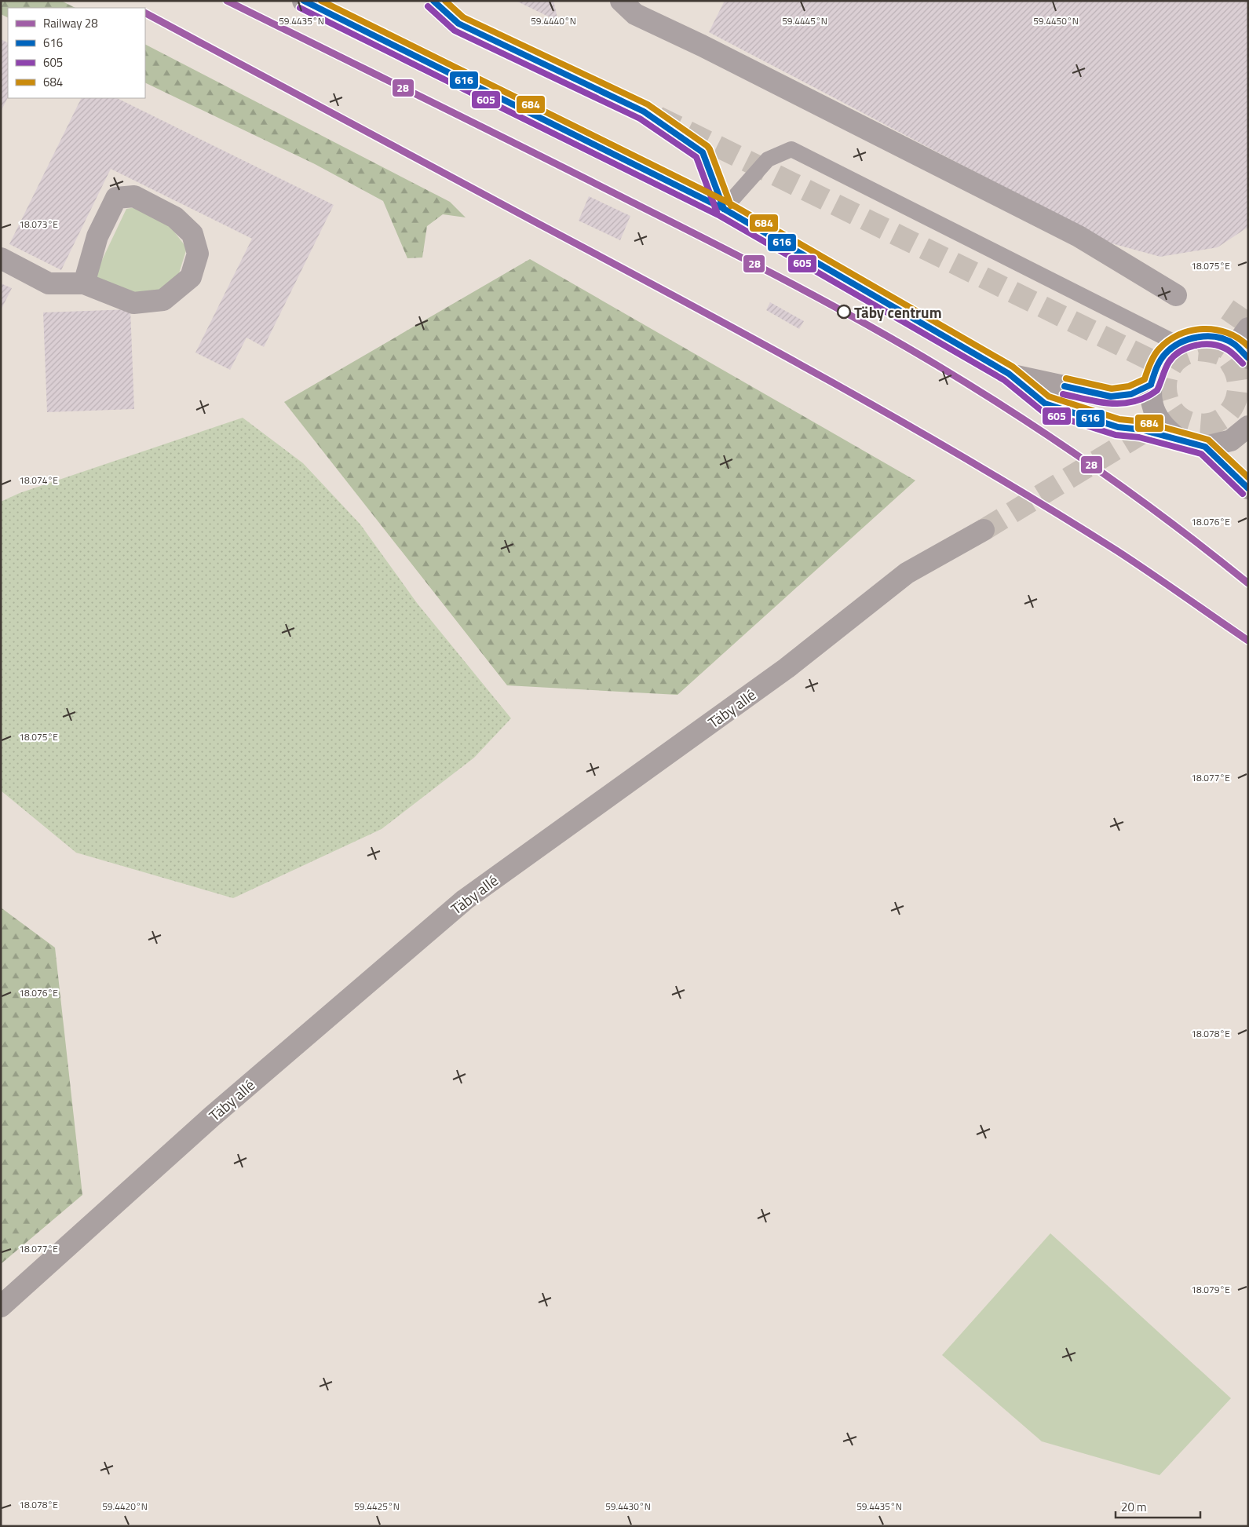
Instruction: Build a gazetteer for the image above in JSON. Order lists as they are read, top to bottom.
{
  "streets": {
    "street": ["Täby allé"]
  },
  "places": ["Täby centrum"],
  "lines": [
    "rail line 28",
    "transit line 616",
    "transit line 684",
    "transit line 605"
  ],
  "legend": [
    "Railway 28",
    "616",
    "605",
    "684"
  ],
  "scale_bar": "20 m",
  "coordinates": [
    "59.4435°N",
    "59.4440°N",
    "59.4445°N",
    "59.4450°N",
    "18.073°E",
    "18.075°E",
    "18.074°E",
    "18.076°E",
    "18.077°E",
    "18.078°E",
    "18.079°E",
    "59.4420°N",
    "59.4425°N",
    "59.4430°N"
  ]
}
